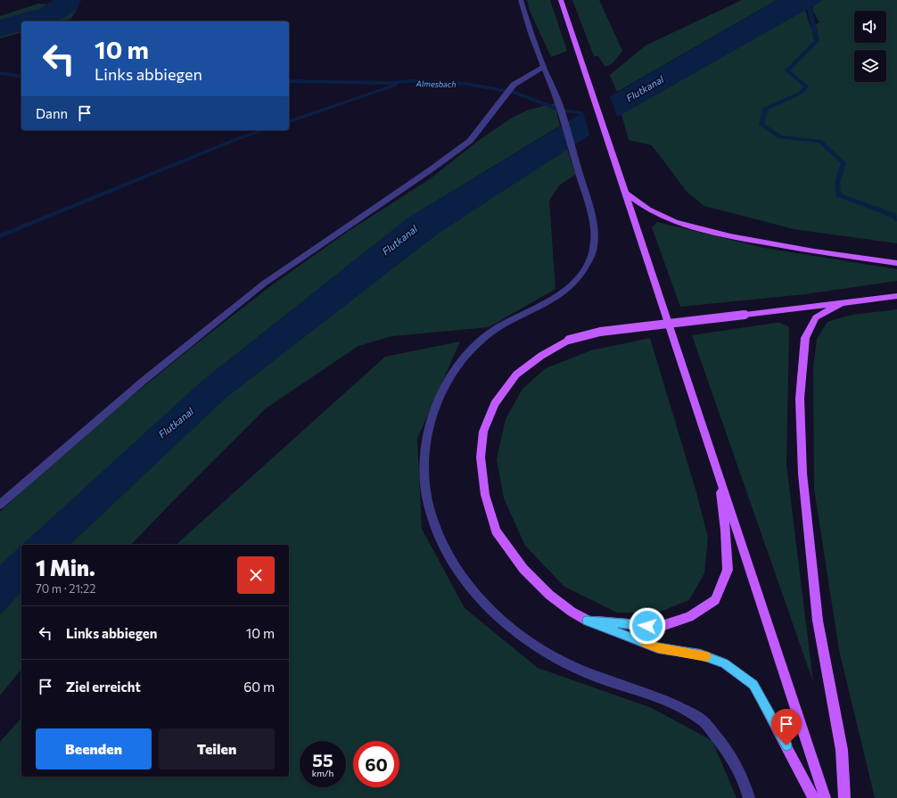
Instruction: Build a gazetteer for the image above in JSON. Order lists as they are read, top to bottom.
{
  "water": ["Almesbach", "Flutkanal"],
  "page": {
    "turn": ["10 m", "Links abbiegen"],
    "then": "Dann",
    "heading": ["1 Min.", "70 m · 21:22"],
    "list": [
      {
        "name": "Links abbiegen",
        "value": "10 m"
      },
      {
        "name": "Ziel erreicht",
        "value": "60 m"
      }
    ],
    "buttons": ["Beenden", "Teilen"],
    "speed": "55 km/h",
    "limit": "60"
  }
}
